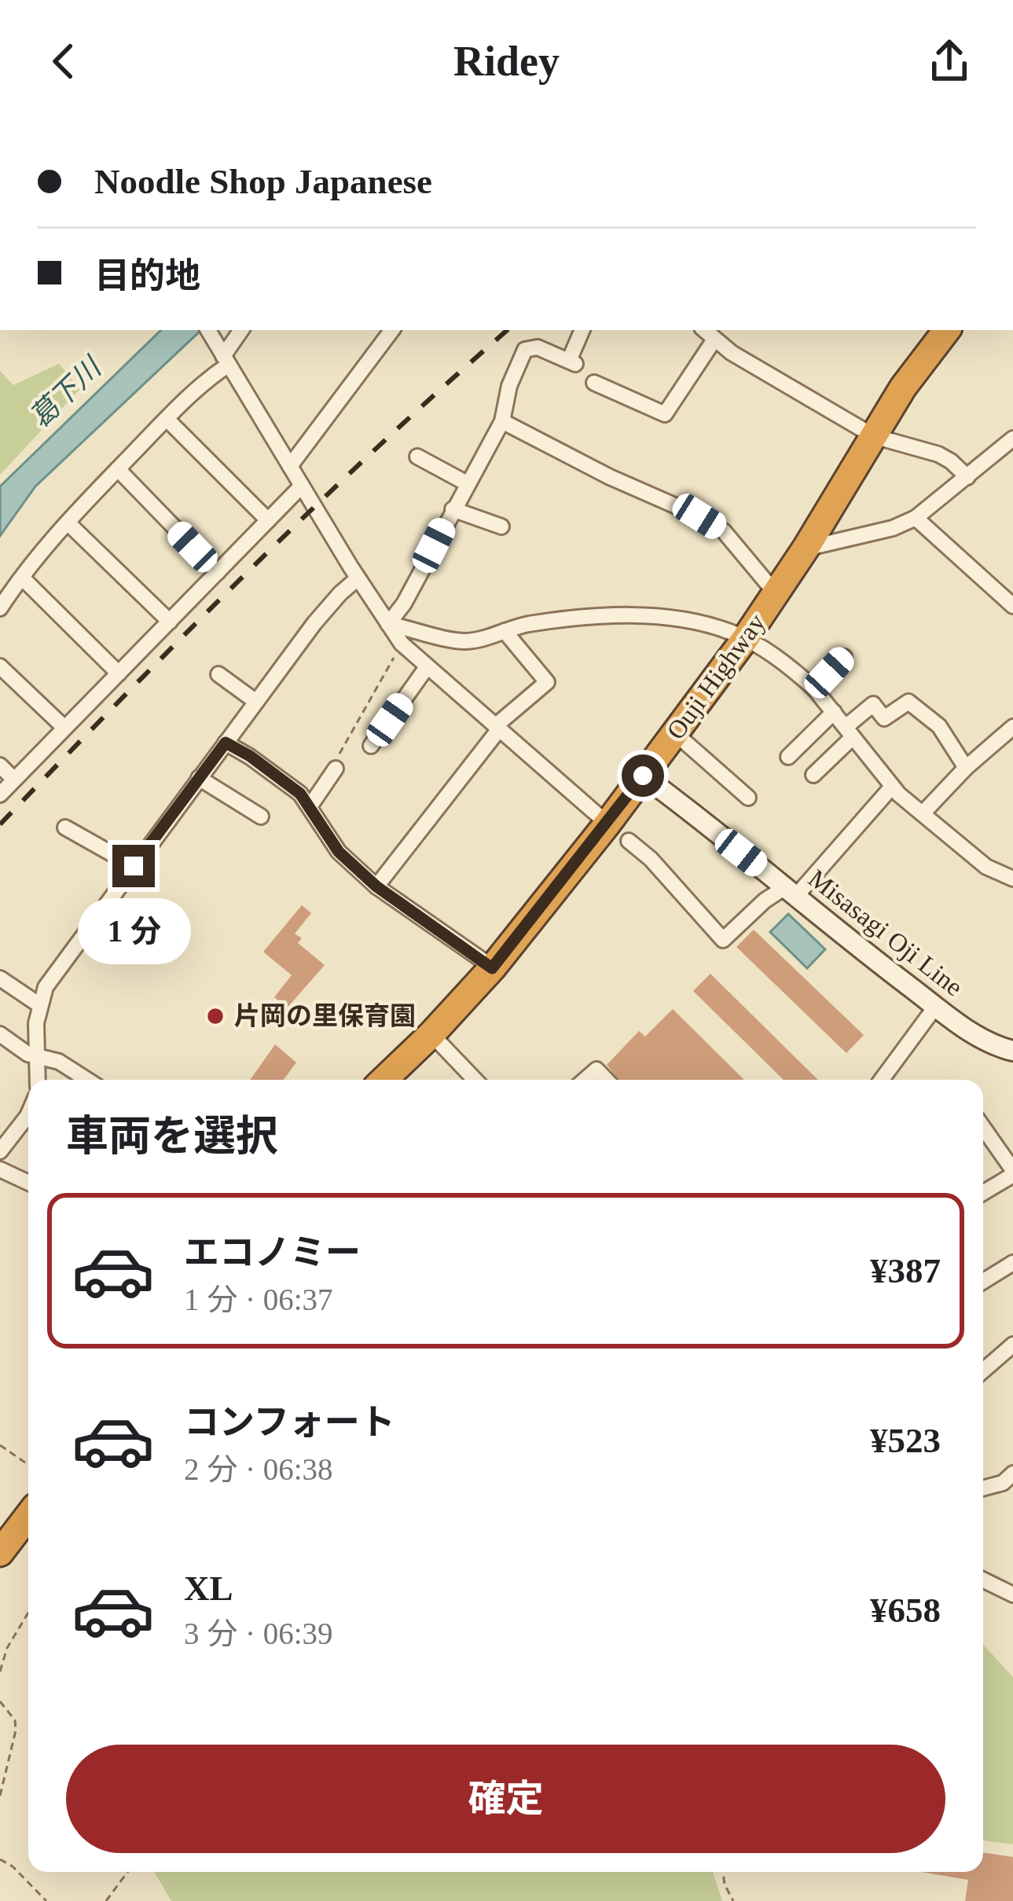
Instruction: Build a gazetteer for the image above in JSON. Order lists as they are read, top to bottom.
{
  "streets": {
    "highway": ["Ouji Highway"],
    "main road": ["Misasagi Oji Line"]
  },
  "crossings": [
    ["Ouji Highway", "Misasagi Oji Line"]
  ],
  "water": ["葛下川"],
  "places": ["片岡の里保育園"],
  "page": {
    "header": "Ridey",
    "banner": ["Noodle Shop Japanese", "目的地"],
    "bubble": "1 分",
    "heading": "車両を選択",
    "list": [
      {
        "name": "エコノミー",
        "note": "1 分 · 06:37",
        "value": "¥387"
      },
      {
        "name": "コンフォート",
        "note": "2 分 · 06:38",
        "value": "¥523"
      },
      {
        "name": "XL",
        "note": "3 分 · 06:39",
        "value": "¥658"
      }
    ],
    "buttons": "確定"
  }
}
